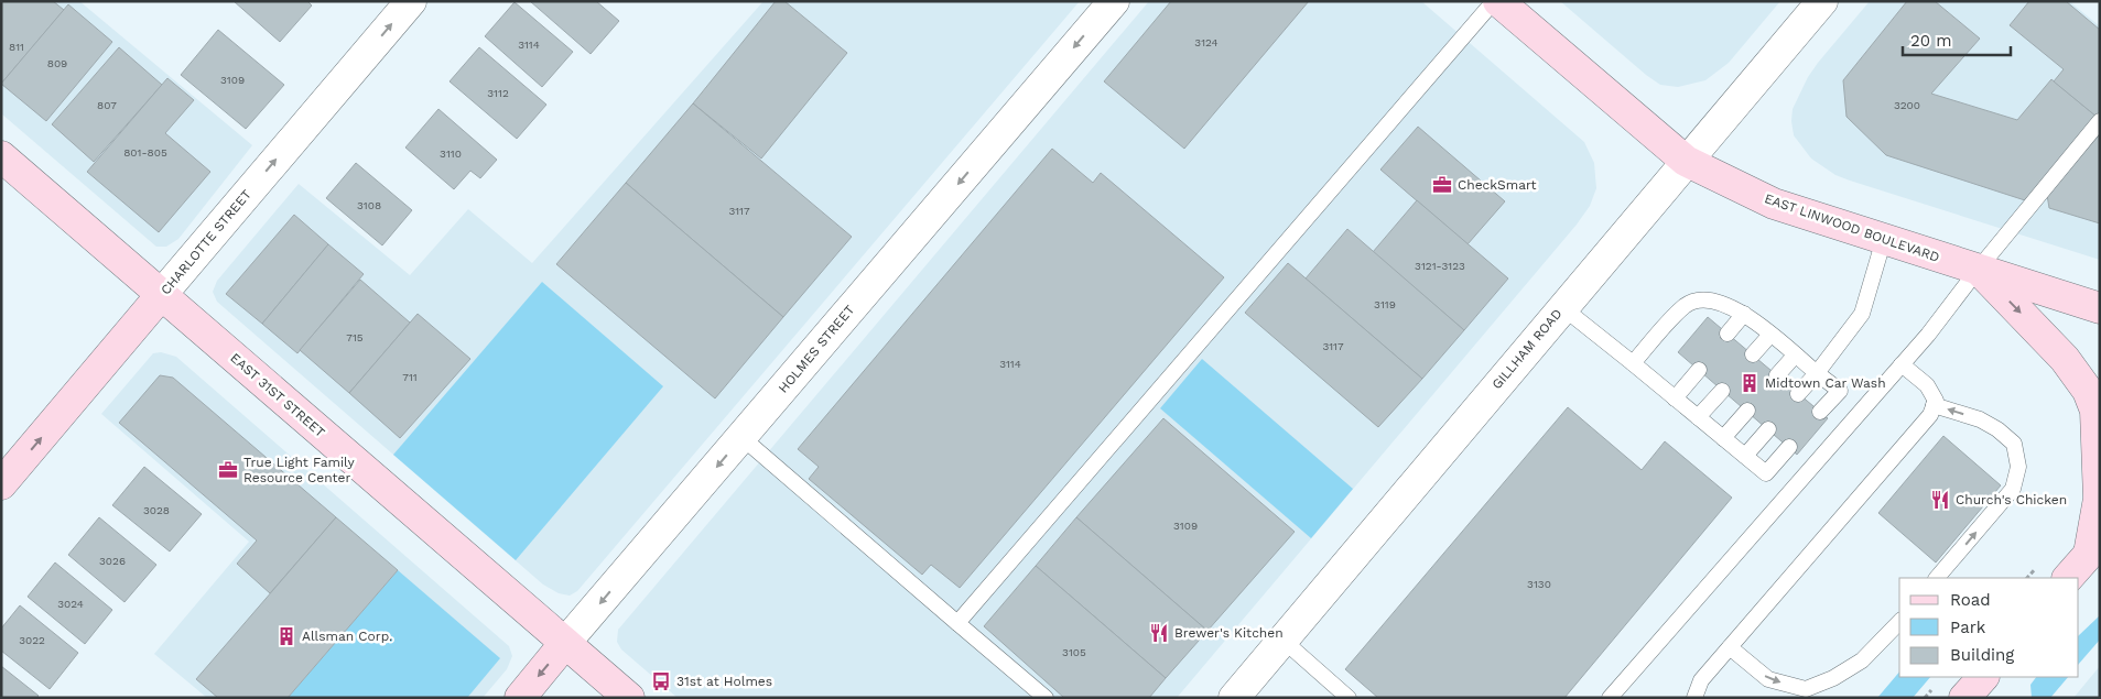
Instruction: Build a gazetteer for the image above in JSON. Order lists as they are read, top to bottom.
{
  "streets": {
    "main road": [
      "EAST LINWOOD BOULEVARD",
      "CHARLOTTE STREET",
      "HOLMES STREET",
      "EAST 31ST STREET"
    ],
    "street": ["GILLHAM ROAD"]
  },
  "crossings": [
    ["EAST LINWOOD BOULEVARD", "GILLHAM ROAD"],
    ["CHARLOTTE STREET", "EAST 31ST STREET"],
    ["HOLMES STREET", "EAST 31ST STREET"]
  ],
  "one_way": ["CHARLOTTE STREET", "HOLMES STREET"],
  "places": {
    "office": ["CheckSmart", "True Light Family Resource Center"],
    "building": ["Midtown Car Wash", "Allsman Corp."],
    "restaurant": ["Church's Chicken", "Brewer's Kitchen"],
    "bus stop": ["31st at Holmes"]
  },
  "house_numbers": [
    "3124",
    "3114",
    "811",
    "809",
    "3109",
    "3112",
    "807",
    "3200",
    "801-805",
    "3110",
    "3108",
    "3117",
    "3121-3123",
    "3119",
    "715",
    "3117",
    "3114",
    "711",
    "3028",
    "3109",
    "3026",
    "3130",
    "3024",
    "3022",
    "3105"
  ],
  "legend": ["Road", "Park", "Building"],
  "scale_bar": "20 m"
}
